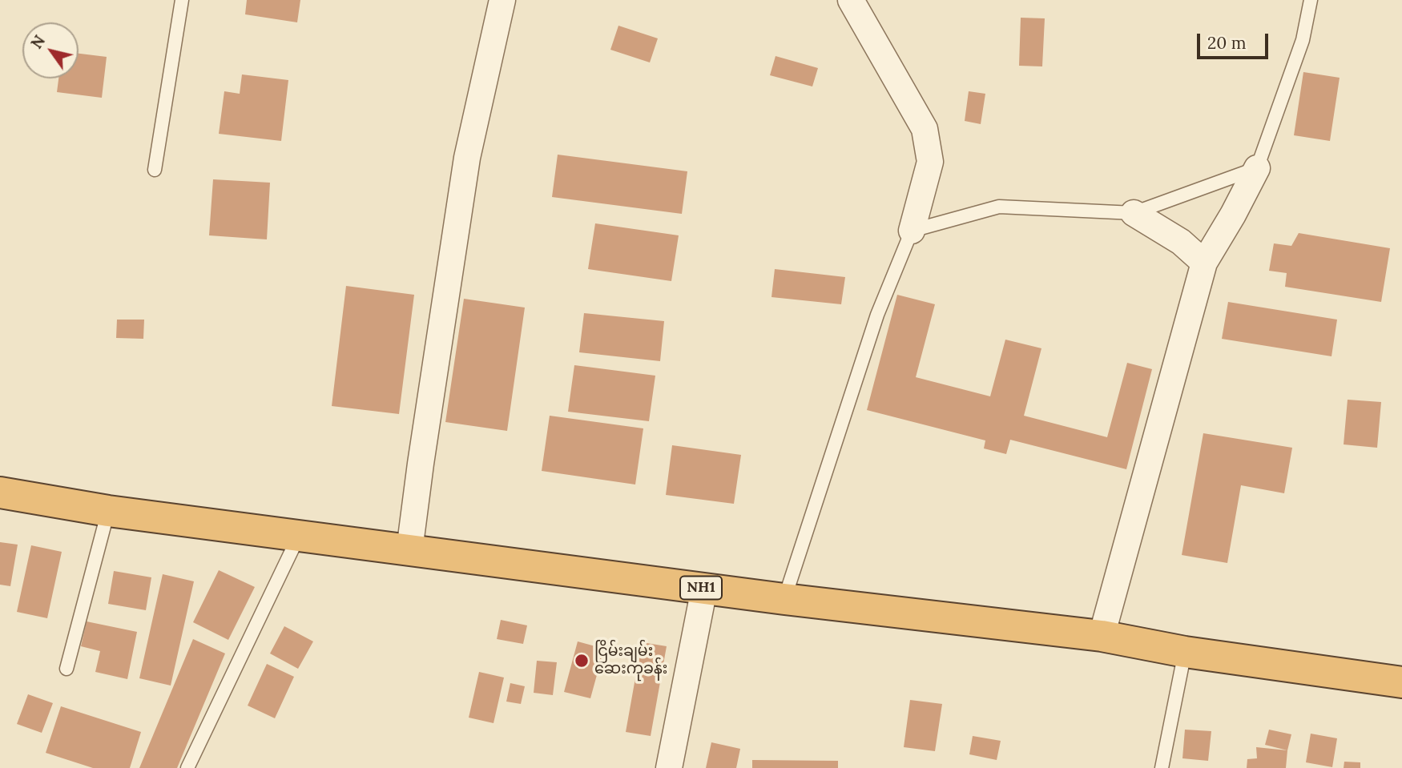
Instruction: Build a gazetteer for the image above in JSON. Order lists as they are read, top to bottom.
{
  "streets": {
    "highway": ["NH1"]
  },
  "places": ["ငြိမ်းချမ်း ဆေးကုခန်း"],
  "scale_bar": "20 m",
  "north": "top left"
}
